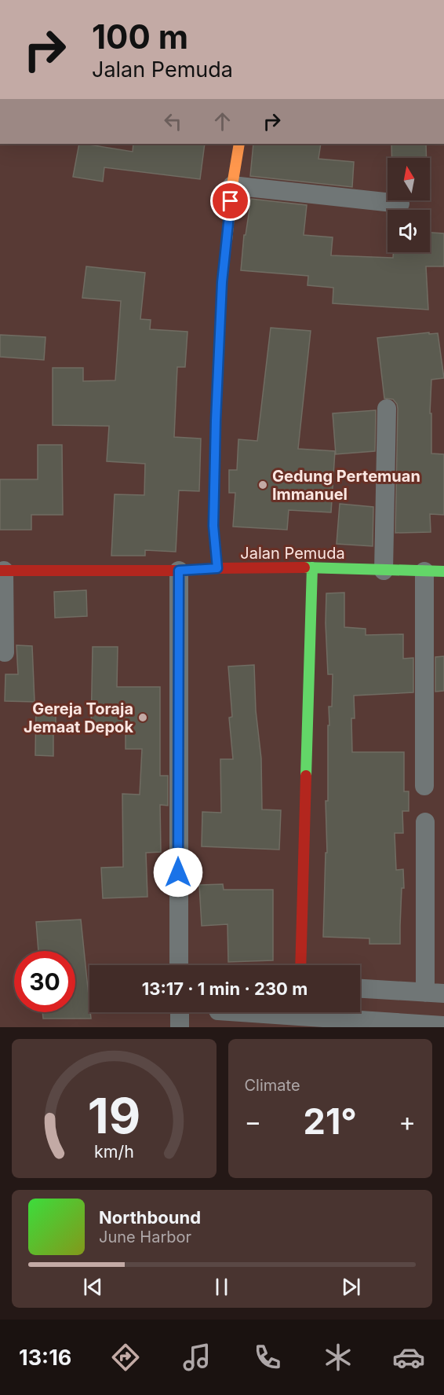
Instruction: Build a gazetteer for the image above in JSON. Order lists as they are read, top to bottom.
{
  "streets": {
    "street": ["Jalan Pemuda"]
  },
  "places": ["Gedung Pertemuan Immanuel", "Gereja Toraja Jemaat Depok"],
  "north": "top",
  "page": {
    "turn": ["100 m", "Jalan Pemuda"],
    "limit": "30",
    "trip": "13:17 · 1 min · 230 m",
    "tile": "Climate",
    "heat": ["−", "21°", "+"],
    "song": ["Northbound", "June Harbor"],
    "tabs": "13:16",
    "gauge": ["19", "km/h"]
  }
}
